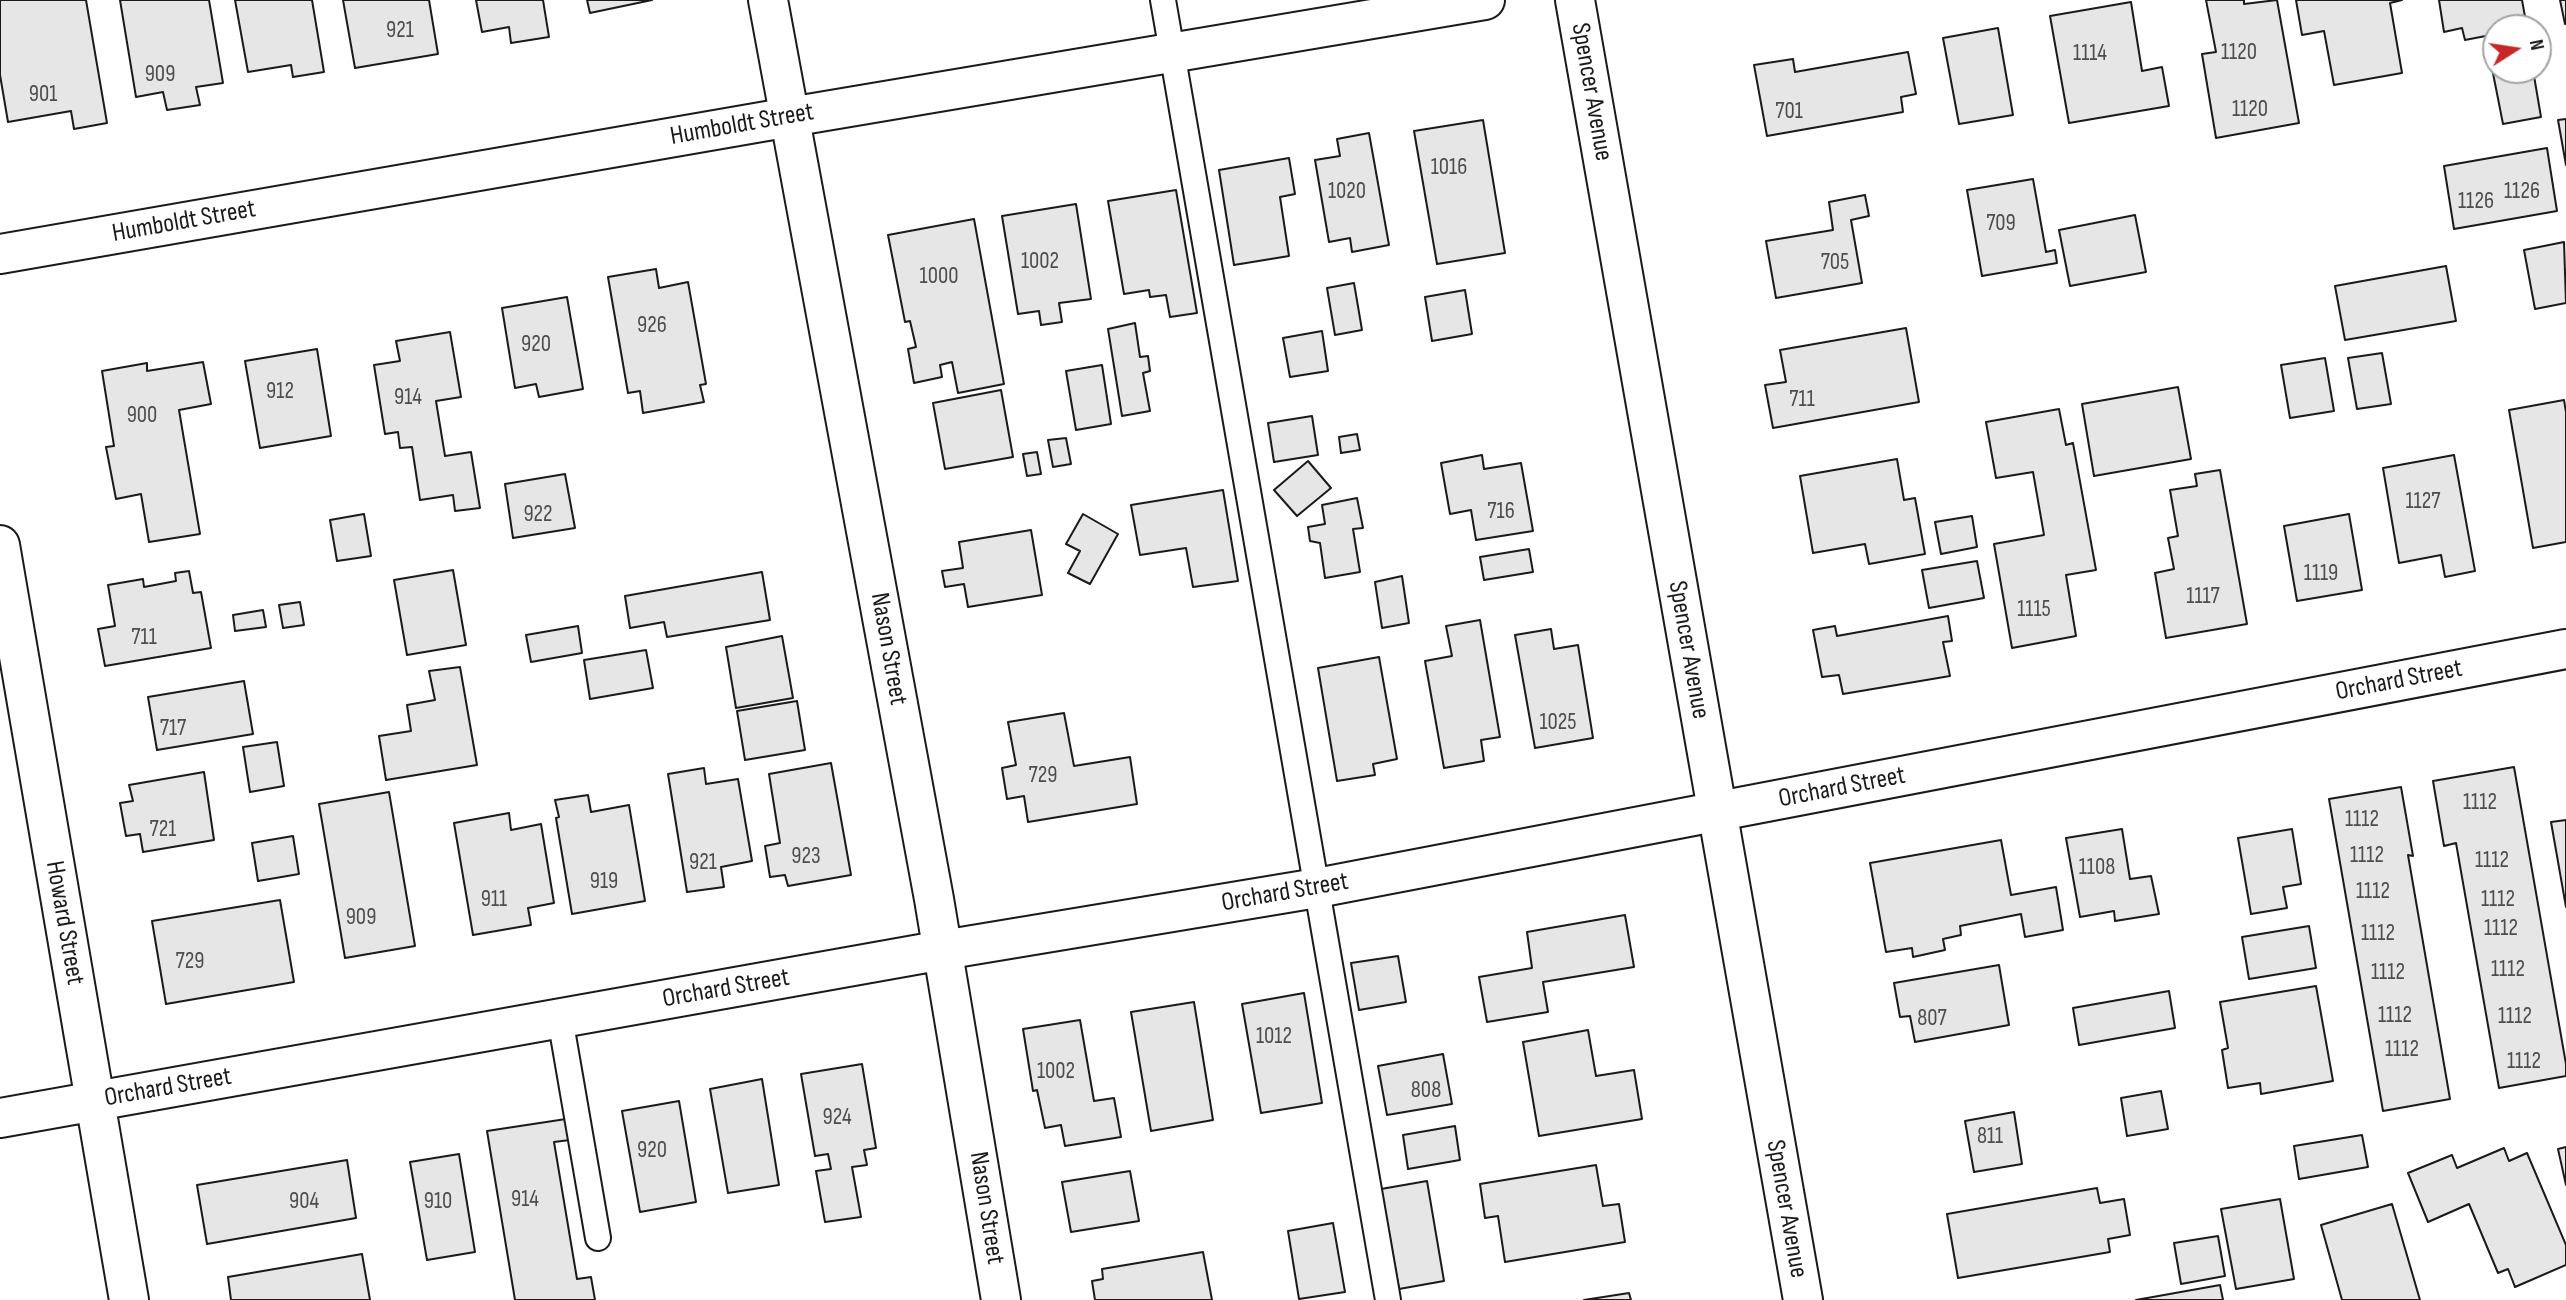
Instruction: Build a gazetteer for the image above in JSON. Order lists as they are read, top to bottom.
{
  "streets": {
    "street": [
      "Spencer Avenue",
      "Humboldt Street",
      "Nason Street",
      "Orchard Street",
      "Howard Street"
    ]
  },
  "crossings": [
    ["Spencer Avenue", "Orchard Street"],
    ["Humboldt Street", "Nason Street"],
    ["Nason Street", "Orchard Street"],
    ["Orchard Street", "Howard Street"]
  ],
  "house_numbers": [
    "921",
    "1120",
    "1114",
    "909",
    "901",
    "1120",
    "701",
    "1016",
    "1020",
    "1126",
    "1126",
    "709",
    "1002",
    "705",
    "1000",
    "926",
    "920",
    "912",
    "914",
    "711",
    "900",
    "1127",
    "716",
    "922",
    "1119",
    "1117",
    "1115",
    "711",
    "1025",
    "717",
    "729",
    "1112",
    "1112",
    "721",
    "1112",
    "923",
    "1112",
    "921",
    "1108",
    "919",
    "1112",
    "911",
    "1112",
    "909",
    "1112",
    "1112",
    "729",
    "1112",
    "1112",
    "1112",
    "1112",
    "807",
    "1012",
    "1112",
    "1112",
    "1002",
    "808",
    "924",
    "811",
    "920",
    "914",
    "904",
    "910"
  ],
  "north": "right"
}
